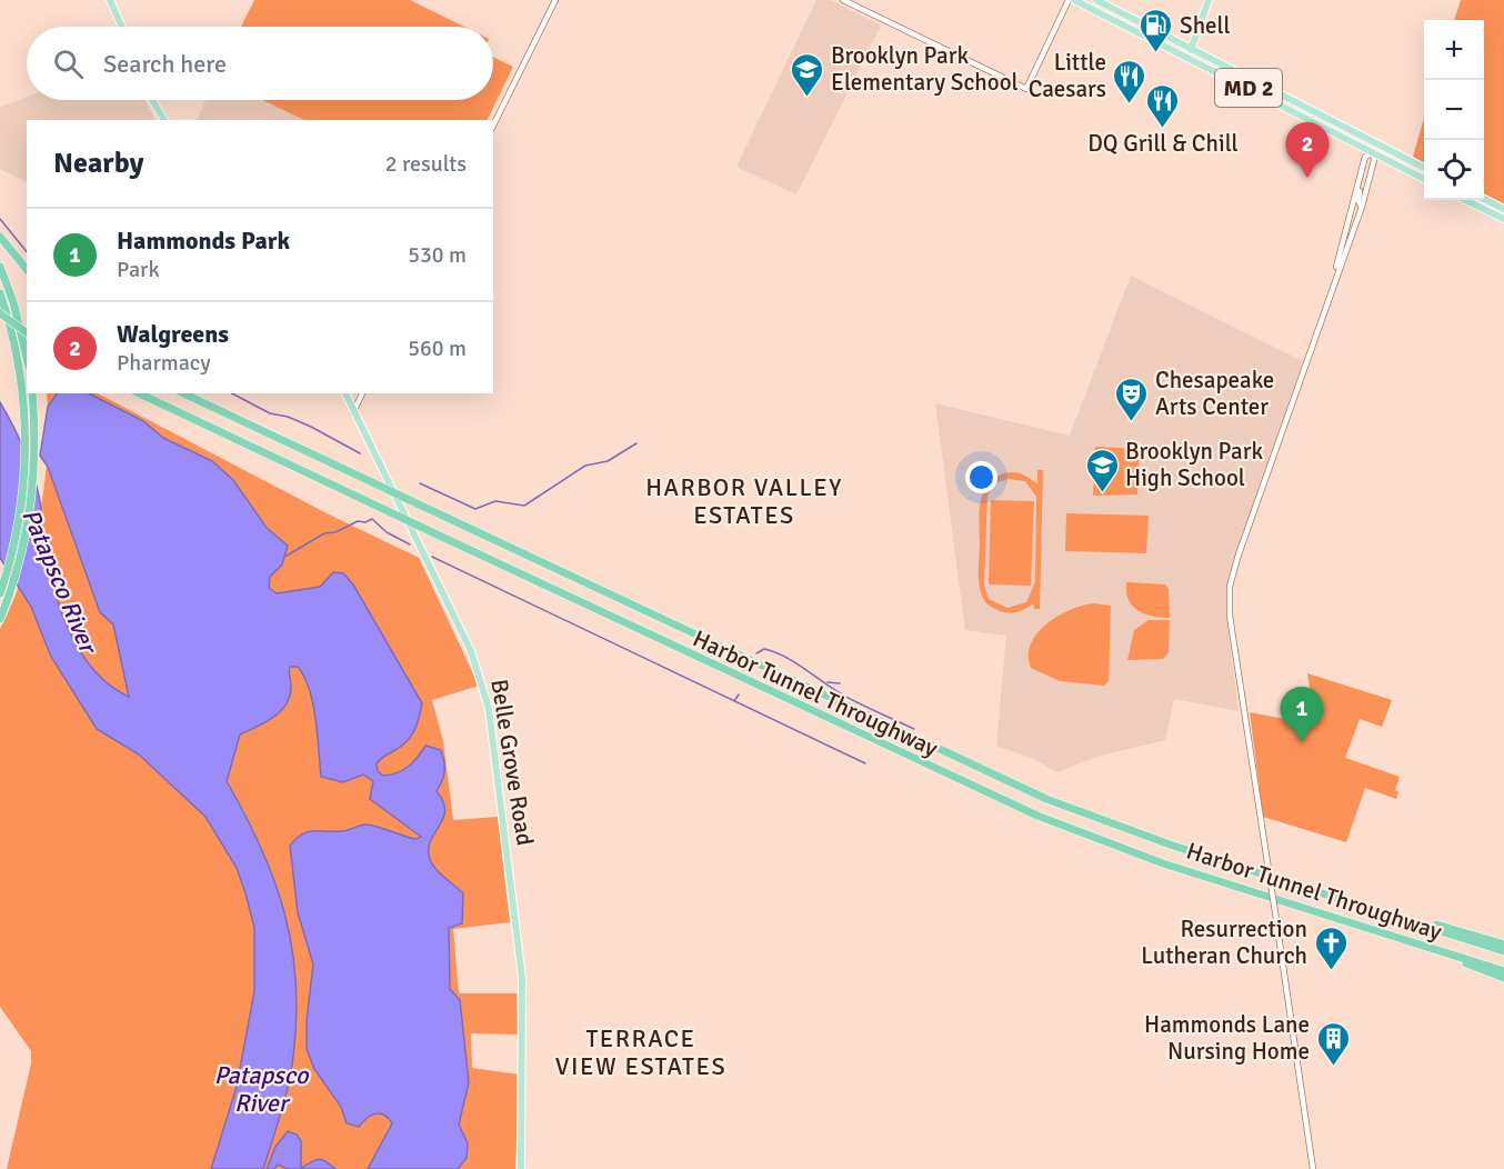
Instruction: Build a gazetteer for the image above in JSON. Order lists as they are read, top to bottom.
{
  "streets": {
    "highway": ["Harbor Tunnel Throughway"],
    "main road": ["MD 2", "Belle Grove Road"]
  },
  "districts": ["HARBOR VALLEY ESTATES", "TERRACE VIEW ESTATES"],
  "water": ["Patapsco River"],
  "places": {
    "fuel station": ["Shell"],
    "school or university": ["Brooklyn Park Elementary School", "Brooklyn Park High School"],
    "restaurant": ["Little Caesars", "DQ Grill & Chill"],
    "theatre": ["Chesapeake Arts Center"],
    "church": ["Resurrection Lutheran Church"],
    "building": ["Hammonds Lane Nursing Home"]
  },
  "page": {
    "map_buttons": ["+", "−"],
    "search": "Search here",
    "heading": ["Nearby", "2 results"],
    "pins": ["2", "1"],
    "list": [
      {
        "mark": "1",
        "name": "Hammonds Park",
        "note": "Park",
        "value": "530 m"
      },
      {
        "mark": "2",
        "name": "Walgreens",
        "note": "Pharmacy",
        "value": "560 m"
      }
    ]
  }
}
